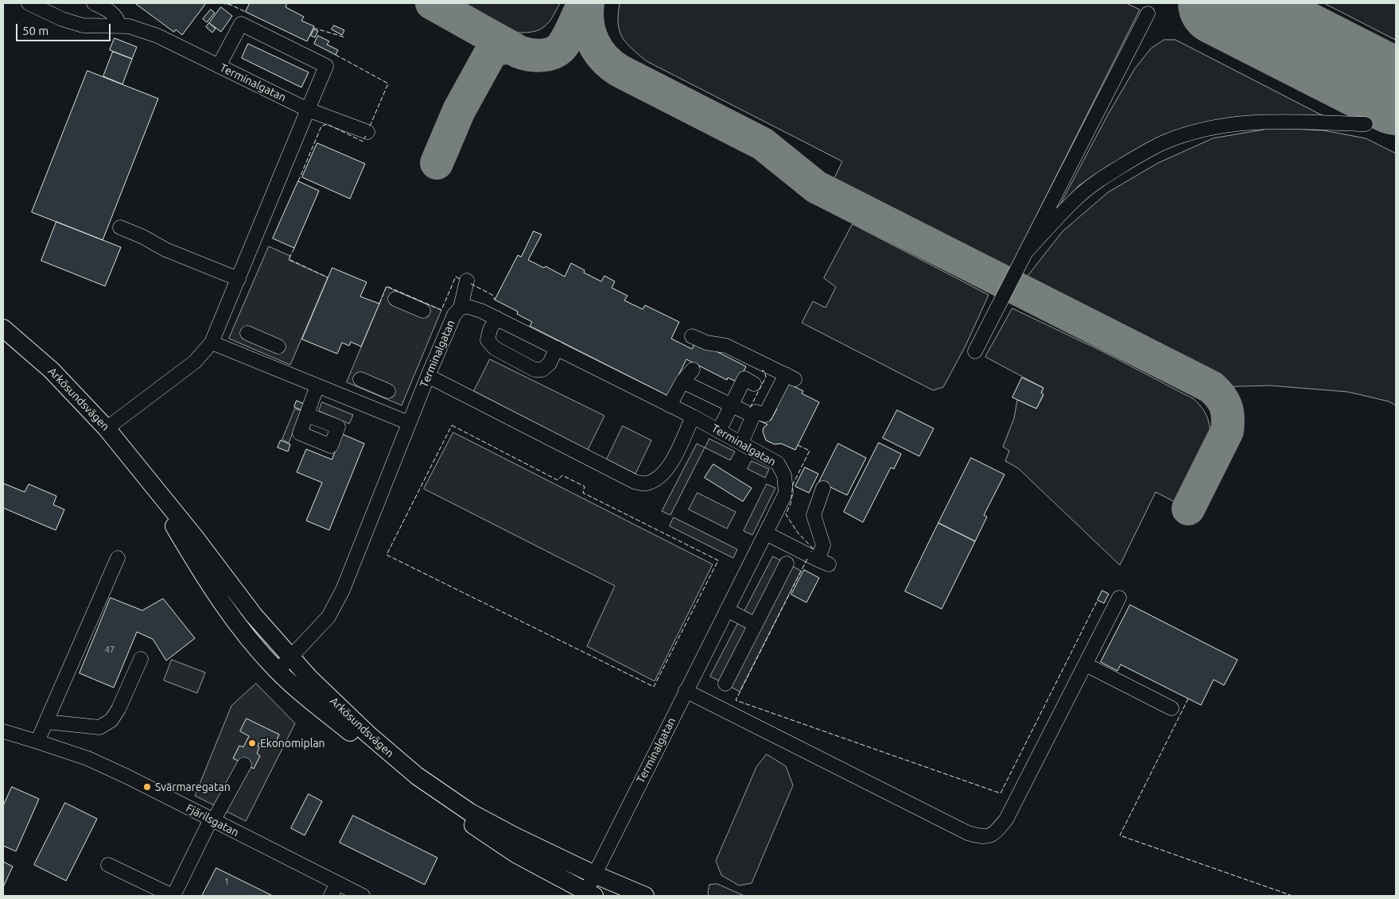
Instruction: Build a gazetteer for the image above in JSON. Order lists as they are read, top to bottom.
{
  "streets": {
    "main road": ["Arkösundsvägen"],
    "street": ["Terminalgatan", "Fjärilsgatan"]
  },
  "crossings": [
    ["Terminalgatan", "Arkösundsvägen"]
  ],
  "places": ["Ekonomiplan", "Svärmaregatan"],
  "house_numbers": ["47", "1"],
  "scale_bar": "50 m"
}
